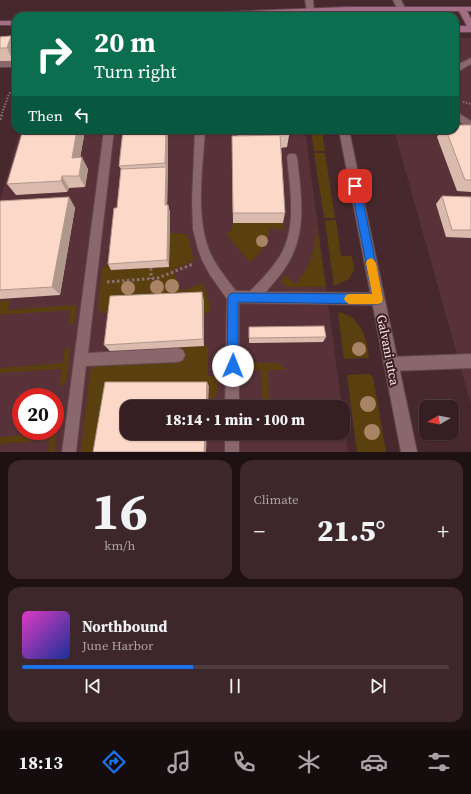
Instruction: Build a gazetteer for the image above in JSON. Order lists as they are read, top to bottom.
{
  "streets": {
    "street": ["Galvani utca"]
  },
  "north": "left",
  "page": {
    "turn": ["20 m", "Turn right"],
    "then": "Then",
    "limit": "20",
    "trip": "18:14 · 1 min · 100 m",
    "tile": [
      ["16", "km/h"],
      "Climate"
    ],
    "heat": ["−", "21.5°", "+"],
    "song": ["Northbound", "June Harbor"],
    "tabs": "18:13"
  }
}
